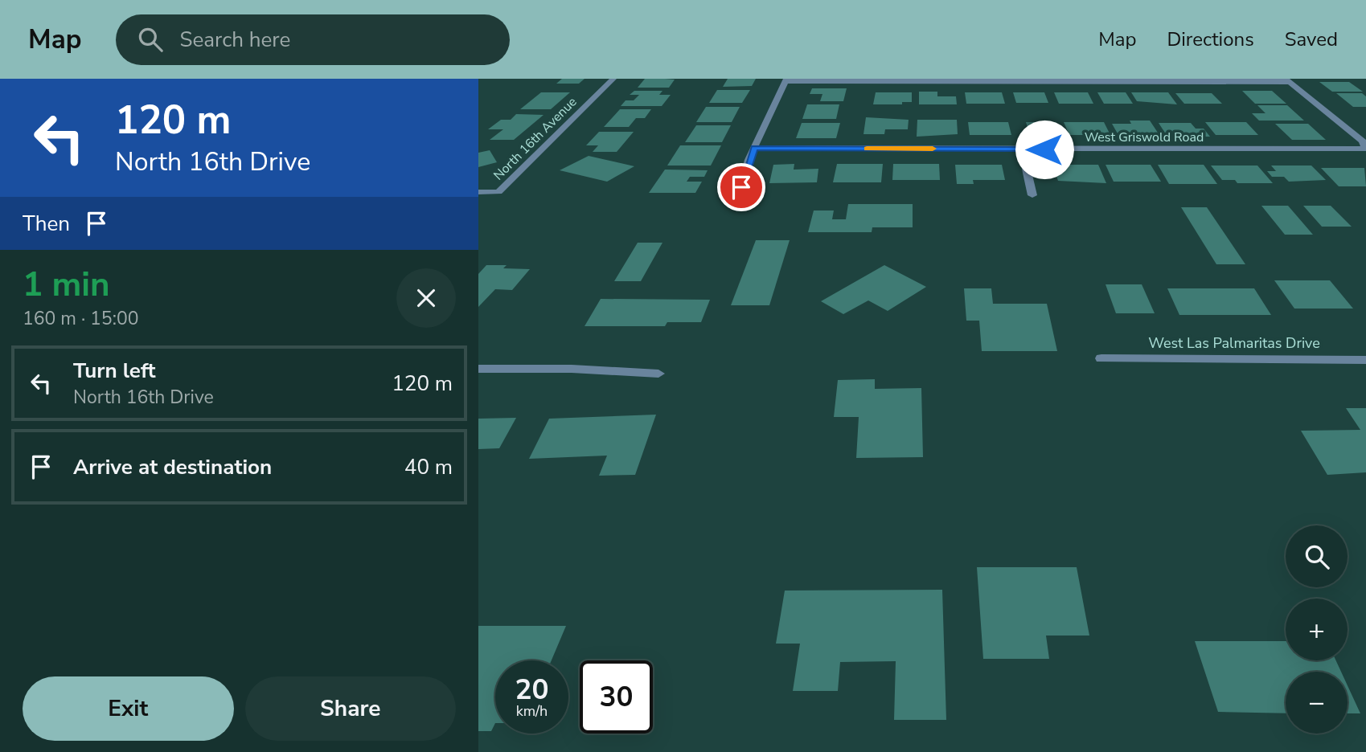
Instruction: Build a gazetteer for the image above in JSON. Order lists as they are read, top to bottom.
{
  "streets": {
    "street": ["West Griswold Road", "North 16th Avenue", "West Las Palmaritas Drive"]
  },
  "page": {
    "header": "Map",
    "search": "Search here",
    "nav": ["Map", "Directions", "Saved"],
    "turn": ["120 m", "North 16th Drive"],
    "then": "Then",
    "heading": ["1 min", "160 m · 15:00"],
    "list": [
      {
        "name": "Turn left",
        "note": "North 16th Drive",
        "value": "120 m"
      },
      {
        "name": "Arrive at destination",
        "value": "40 m"
      }
    ],
    "map_buttons": ["+", "−"],
    "speed": "20 km/h",
    "limit": "30",
    "buttons": ["Exit", "Share"]
  }
}
